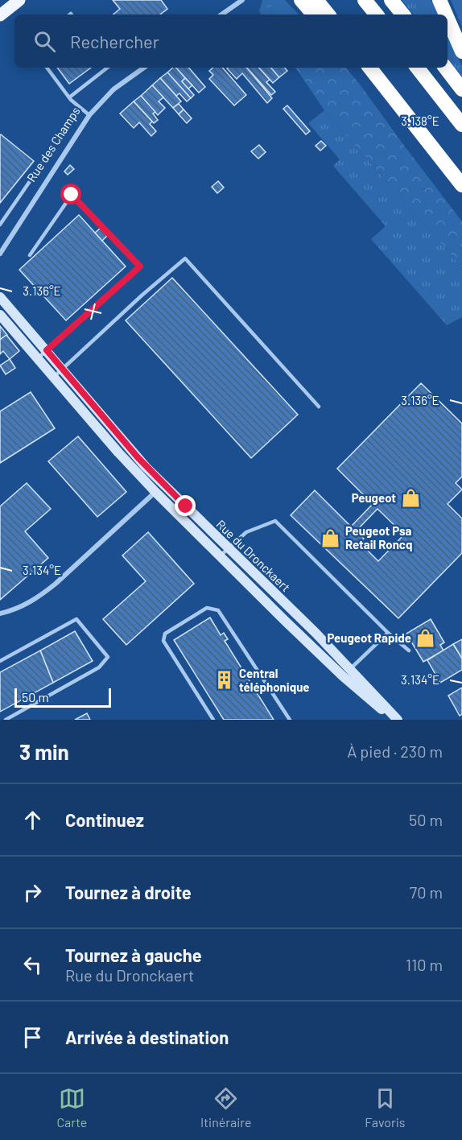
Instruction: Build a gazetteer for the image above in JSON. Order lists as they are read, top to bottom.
{
  "streets": {
    "main road": ["Rue du Dronckaert"],
    "street": ["Rue des Champs"]
  },
  "places": {
    "shop": ["Peugeot", "Peugeot Psa Retail Roncq", "Peugeot Rapide"],
    "building": ["Central téléphonique"]
  },
  "scale_bar": "50 m",
  "page": {
    "search": "Rechercher",
    "scale": "50 m",
    "heading": ["3 min", "À pied · 230 m"],
    "list": [
      ["Continuez", "50 m"],
      ["Tournez à droite", "70 m"],
      ["Tournez à gauche", "Rue du Dronckaert", "110 m"],
      "Arrivée à destination"
    ],
    "nav": ["Carte", "Itinéraire", "Favoris"]
  },
  "coordinates": ["3.138°E", "3.136°E", "3.134°E"]
}
